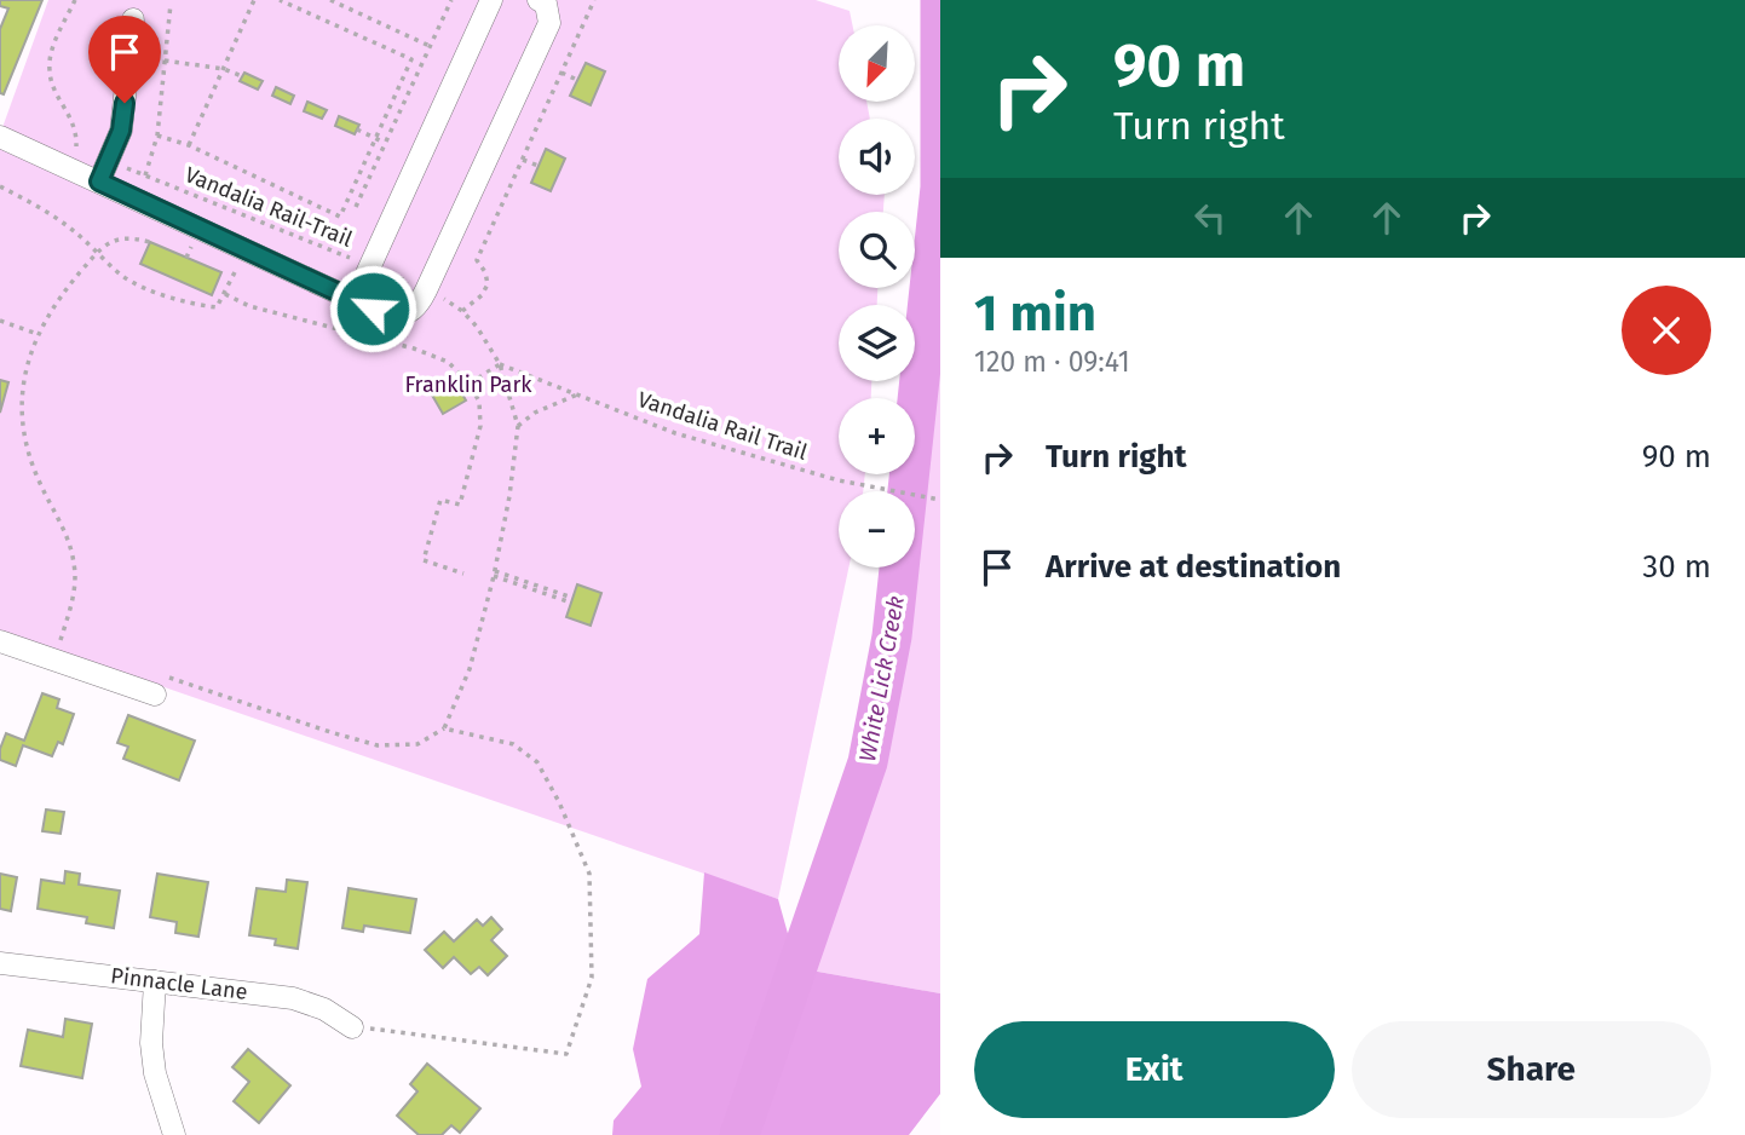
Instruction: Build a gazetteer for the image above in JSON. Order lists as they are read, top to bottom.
{
  "streets": {
    "street": ["Pinnacle Lane"],
    "path": ["Vandalia Rail-Trail", "Vandalia Rail Trail"]
  },
  "crossings": [
    ["Vandalia Rail-Trail", "Vandalia Rail Trail"]
  ],
  "water": ["White Lick Creek"],
  "parks": ["Franklin Park"],
  "north": "bottom left",
  "page": {
    "turn": ["90 m", "Turn right"],
    "map_buttons": ["+", "−"],
    "heading": ["1 min", "120 m · 09:41"],
    "list": [
      {
        "name": "Turn right",
        "value": "90 m"
      },
      {
        "name": "Arrive at destination",
        "value": "30 m"
      }
    ],
    "buttons": ["Exit", "Share"]
  }
}
